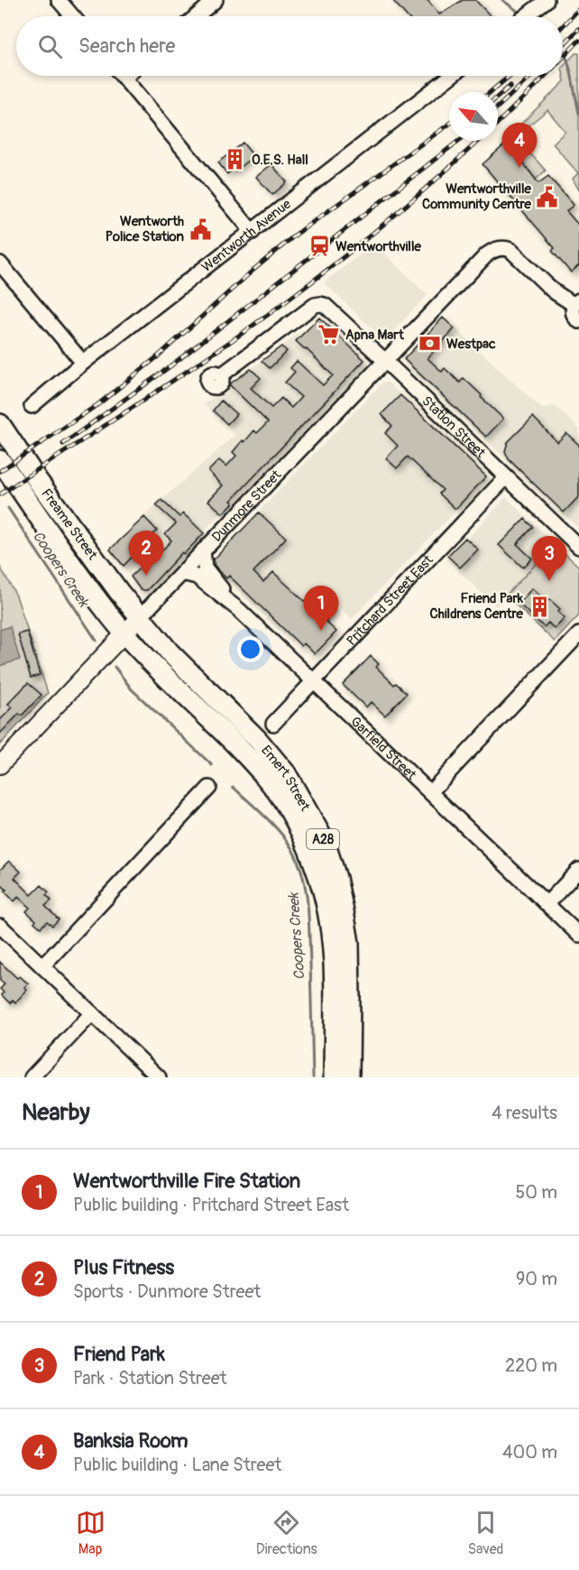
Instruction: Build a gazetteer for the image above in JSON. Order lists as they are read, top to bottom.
{
  "streets": {
    "highway": ["Freame Street", "Emert Street", "A28"],
    "main road": ["Dunmore Street"],
    "street": [
      "Wentworth Avenue",
      "Station Street",
      "Pritchard Street East",
      "Garfield Street"
    ]
  },
  "crossings": [
    ["Station Street", "Dunmore Street"],
    ["Station Street", "Pritchard Street East"],
    ["Dunmore Street", "Freame Street"],
    ["Dunmore Street", "Garfield Street"],
    ["Dunmore Street", "Emert Street"],
    ["Freame Street", "Emert Street"],
    ["Pritchard Street East", "Garfield Street"]
  ],
  "water": ["Coopers Creek"],
  "places": {
    "building": ["O.E.S. Hall", "Friend Park Childrens Centre"],
    "public building": ["Wentworthville Community Centre", "Wentworth Police Station"],
    "station": ["Wentworthville"],
    "supermarket": ["Apna Mart"],
    "bank": ["Westpac"]
  },
  "north": "top left",
  "page": {
    "search": "Search here",
    "pins": [
      "4",
      "2",
      "3",
      "1"
    ],
    "heading": ["Nearby", "4 results"],
    "list": [
      {
        "mark": "1",
        "name": "Wentworthville Fire Station",
        "note": "Public building · Pritchard Street East",
        "value": "50 m"
      },
      {
        "mark": "2",
        "name": "Plus Fitness",
        "note": "Sports · Dunmore Street",
        "value": "90 m"
      },
      {
        "mark": "3",
        "name": "Friend Park",
        "note": "Park · Station Street",
        "value": "220 m"
      },
      {
        "mark": "4",
        "name": "Banksia Room",
        "note": "Public building · Lane Street",
        "value": "400 m"
      }
    ],
    "nav": ["Map", "Directions", "Saved"]
  }
}
